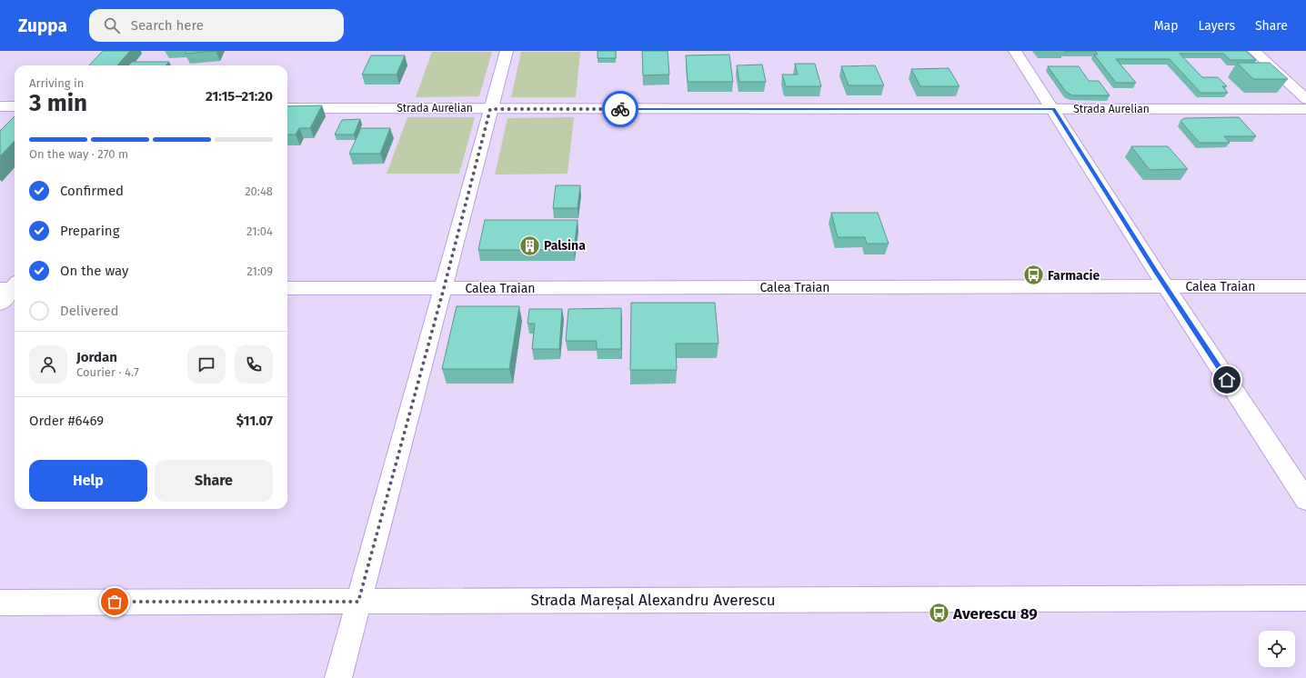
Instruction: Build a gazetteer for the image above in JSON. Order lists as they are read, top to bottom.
{
  "streets": {
    "street": ["Strada Aurelian", "Calea Traian", "Strada Mareșal Alexandru Averescu"]
  },
  "places": {
    "building": ["Palsina"],
    "bus stop": ["Farmacie", "Averescu 89"]
  },
  "page": {
    "header": "Zuppa",
    "search": "Search here",
    "nav": ["Map", "Layers", "Share"],
    "heading": ["3 min", "Arriving in", "21:15–21:20"],
    "panel": [
      "Jordan",
      "Courier · 4.7",
      "Order #6469",
      "$11.07"
    ],
    "bar": "On the way · 270 m",
    "list": [
      ["Confirmed", "20:48"],
      ["Preparing", "21:04"],
      ["On the way", "21:09"],
      "Delivered"
    ],
    "buttons": ["Help", "Share"]
  }
}
